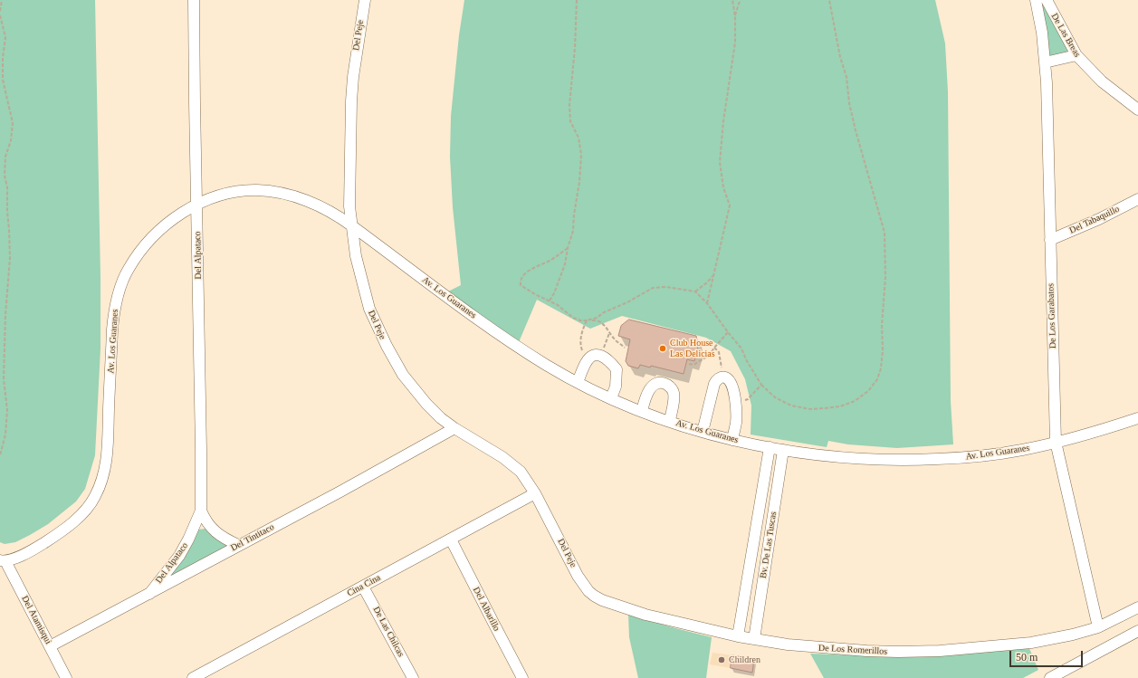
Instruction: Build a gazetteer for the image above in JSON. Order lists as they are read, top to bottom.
{
  "streets": {
    "street": [
      "Del Peje",
      "De Las Breas",
      "Del Tabaquillo",
      "Del Alpataco",
      "Av. Los Guaranes",
      "De Los Garabatos",
      "Del Tintitaco",
      "Bv. De Las Tuscas",
      "Cina Cina",
      "Del Albarillo",
      "Del Atamisqui",
      "De Las Chilcas",
      "De Los Romerillos"
    ]
  },
  "crossings": [
    ["Del Peje", "Av. Los Guaranes"],
    ["Del Peje", "Del Tintitaco"],
    ["Del Peje", "Cina Cina"],
    ["Del Peje", "De Los Romerillos"],
    ["Del Tabaquillo", "De Los Garabatos"],
    ["Del Alpataco", "Av. Los Guaranes"],
    ["Del Alpataco", "Del Tintitaco"],
    ["Av. Los Guaranes", "De Los Garabatos"],
    ["Av. Los Guaranes", "Bv. De Las Tuscas"],
    ["Av. Los Guaranes", "Del Atamisqui"],
    ["De Los Garabatos", "De Los Romerillos"],
    ["Del Tintitaco", "Del Atamisqui"],
    ["Bv. De Las Tuscas", "De Los Romerillos"],
    ["Cina Cina", "Del Albarillo"],
    ["Cina Cina", "De Las Chilcas"]
  ],
  "places": ["Club House Las Delicias", "Children"],
  "scale_bar": "50 m"
}
